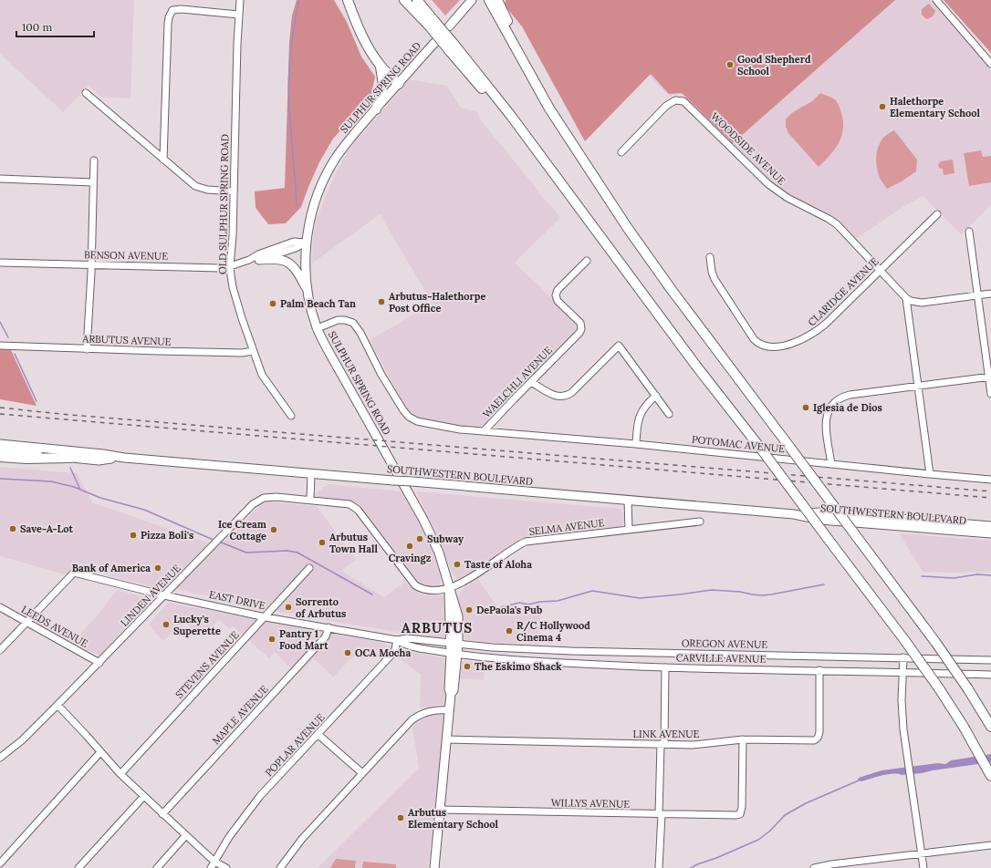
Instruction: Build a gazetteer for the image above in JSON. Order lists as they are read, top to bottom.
{
  "streets": {
    "main road": ["SULPHUR SPRING ROAD", "SOUTHWESTERN BOULEVARD"],
    "street": [
      "WOODSIDE AVENUE",
      "OLD SULPHUR SPRING ROAD",
      "BENSON AVENUE",
      "CLARIDGE AVENUE",
      "ARBUTUS AVENUE",
      "WAELCHLI AVENUE",
      "POTOMAC AVENUE",
      "SELMA AVENUE",
      "LINDEN AVENUE",
      "EAST DRIVE",
      "LEEDS AVENUE",
      "OREGON AVENUE",
      "CARVILLE AVENUE",
      "STEVENS AVENUE",
      "MAPLE AVENUE",
      "LINK AVENUE",
      "POPLAR AVENUE",
      "WILLYS AVENUE"
    ]
  },
  "crossings": [
    ["SULPHUR SPRING ROAD", "BENSON AVENUE"],
    ["SULPHUR SPRING ROAD", "WAELCHLI AVENUE"],
    ["SULPHUR SPRING ROAD", "SELMA AVENUE"],
    ["SULPHUR SPRING ROAD", "EAST DRIVE"],
    ["SULPHUR SPRING ROAD", "OREGON AVENUE"],
    ["SULPHUR SPRING ROAD", "CARVILLE AVENUE"],
    ["SULPHUR SPRING ROAD", "LINK AVENUE"],
    ["SULPHUR SPRING ROAD", "WILLYS AVENUE"],
    ["WOODSIDE AVENUE", "CLARIDGE AVENUE"],
    ["OLD SULPHUR SPRING ROAD", "BENSON AVENUE"],
    ["OLD SULPHUR SPRING ROAD", "ARBUTUS AVENUE"],
    ["WAELCHLI AVENUE", "POTOMAC AVENUE"],
    ["LINDEN AVENUE", "EAST DRIVE"],
    ["LINDEN AVENUE", "LEEDS AVENUE"],
    ["EAST DRIVE", "LEEDS AVENUE"],
    ["EAST DRIVE", "OREGON AVENUE"],
    ["EAST DRIVE", "CARVILLE AVENUE"],
    ["EAST DRIVE", "STEVENS AVENUE"],
    ["EAST DRIVE", "MAPLE AVENUE"],
    ["EAST DRIVE", "POPLAR AVENUE"],
    ["CARVILLE AVENUE", "LINK AVENUE"],
    ["LINK AVENUE", "WILLYS AVENUE"]
  ],
  "districts": ["ARBUTUS"],
  "places": [
    "Good Shepherd School",
    "Halethorpe Elementary School",
    "Arbutus-Halethorpe Post Office",
    "Palm Beach Tan",
    "Iglesia de Dios",
    "Save-A-Lot",
    "Ice Cream Cottage",
    "Pizza Boli's",
    "Subway",
    "Arbutus Town Hall",
    "Cravingz",
    "Taste of Aloha",
    "Bank of America",
    "Sorrento of Arbutus",
    "DePaola's Pub",
    "Lucky's Superette",
    "R/C Hollywood Cinema 4",
    "Pantry 1 Food Mart",
    "OCA Mocha",
    "The Eskimo Shack",
    "Arbutus Elementary School"
  ],
  "scale_bar": "100 m"
}
